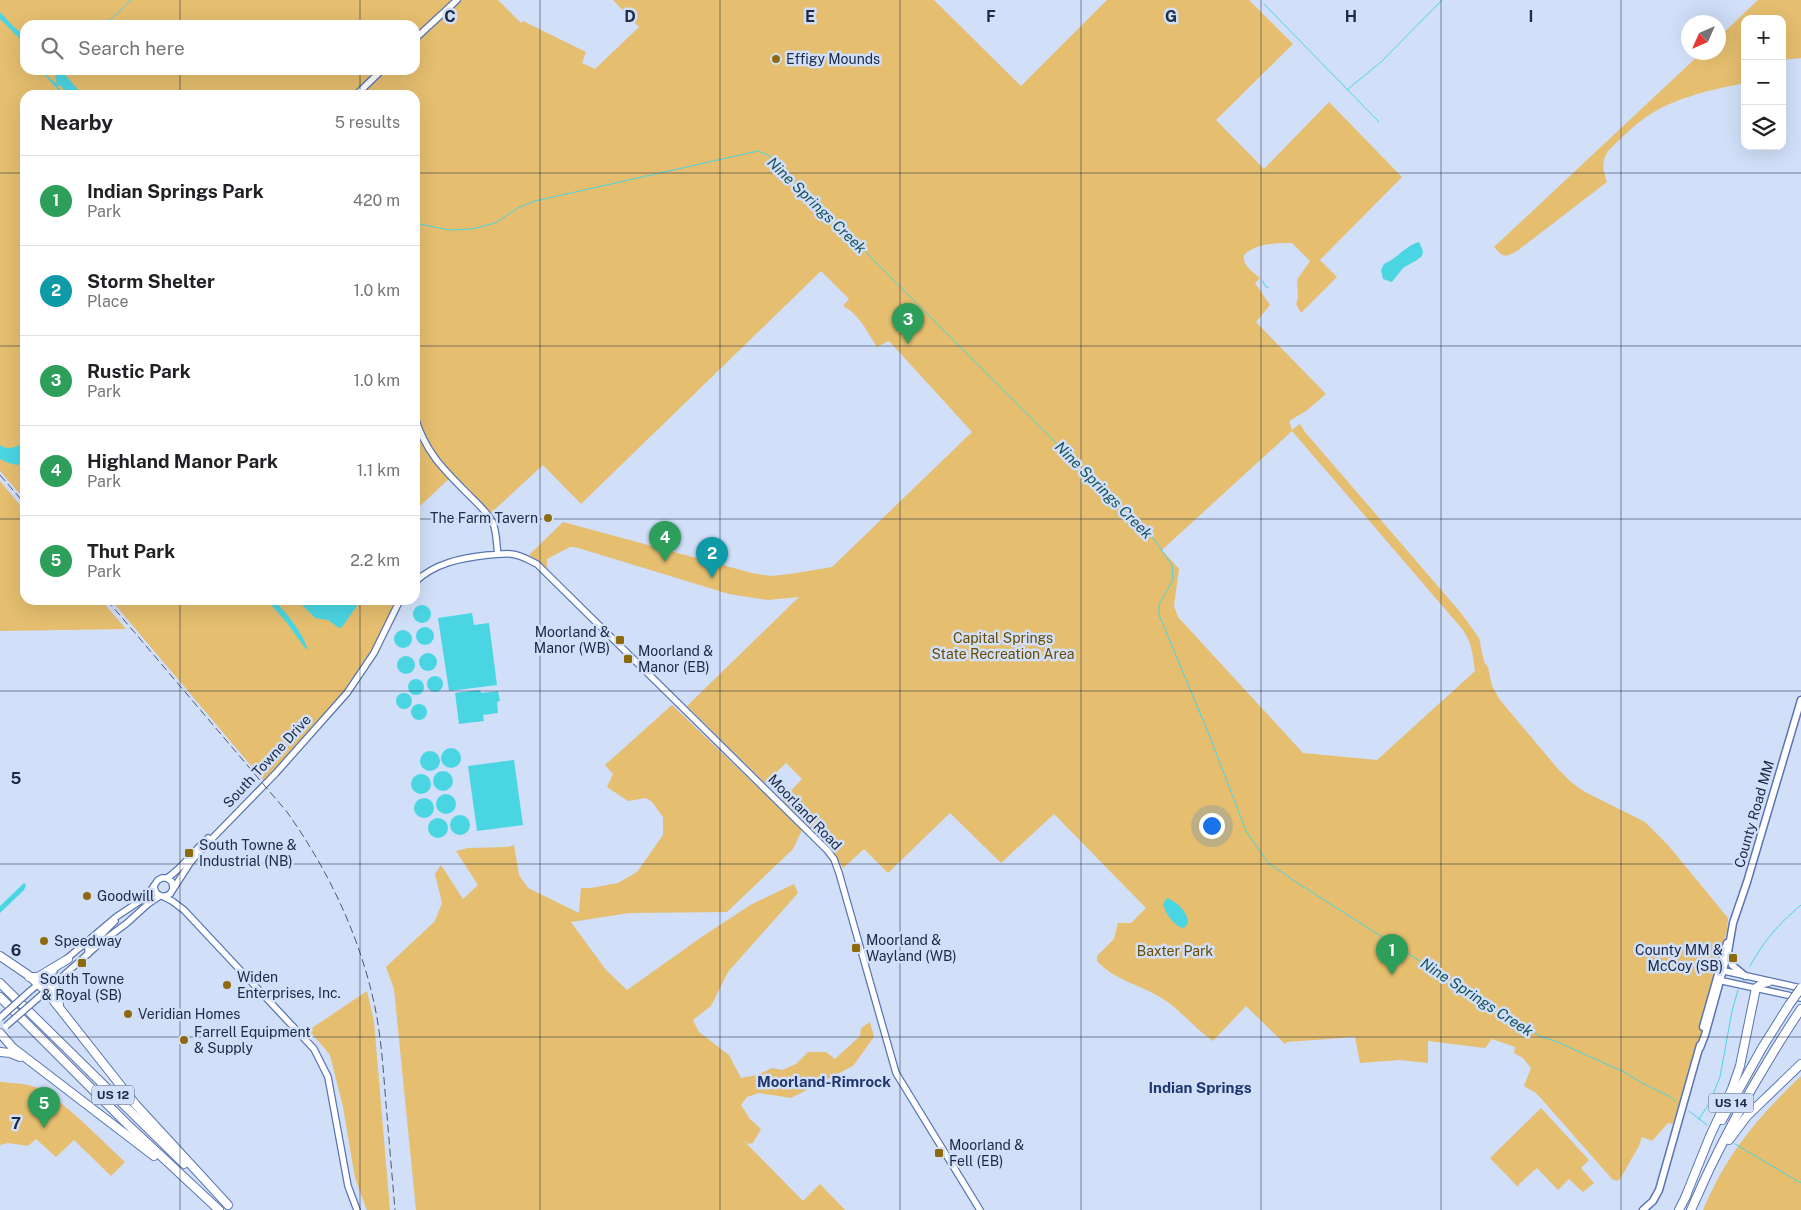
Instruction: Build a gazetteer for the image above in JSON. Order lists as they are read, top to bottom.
{
  "streets": {
    "highway": ["US 12", "US 14"],
    "main road": ["County Road MM"],
    "street": ["South Towne Drive", "Moorland Road"]
  },
  "districts": ["Moorland-Rimrock", "Indian Springs"],
  "water": ["Nine Springs Creek"],
  "parks": ["Capital Springs State Recreation Area", "Baxter Park"],
  "places": {
    "other": [
      "Effigy Mounds",
      "The Farm Tavern",
      "Goodwill",
      "Speedway",
      "Widen Enterprises, Inc.",
      "Veridian Homes",
      "Farrell Equipment & Supply"
    ],
    "transit": [
      "Moorland & Manor (WB)",
      "Moorland & Manor (EB)",
      "South Towne & Industrial (NB)",
      "Moorland & Wayland (WB)",
      "County MM & McCoy (SB)",
      "South Towne & Royal (SB)",
      "Moorland & Fell (EB)"
    ]
  },
  "north": "bottom left",
  "page": {
    "map_buttons": ["+", "−"],
    "search": "Search here",
    "heading": ["Nearby", "5 results"],
    "list": [
      {
        "mark": "1",
        "name": "Indian Springs Park",
        "note": "Park",
        "value": "420 m"
      },
      {
        "mark": "2",
        "name": "Storm Shelter",
        "note": "Place",
        "value": "1.0 km"
      },
      {
        "mark": "3",
        "name": "Rustic Park",
        "note": "Park",
        "value": "1.0 km"
      },
      {
        "mark": "4",
        "name": "Highland Manor Park",
        "note": "Park",
        "value": "1.1 km"
      },
      {
        "mark": "5",
        "name": "Thut Park",
        "note": "Park",
        "value": "2.2 km"
      }
    ],
    "pins": [
      "3",
      "4",
      "2",
      "1",
      "5"
    ]
  },
  "grid": {
    "columns": [
      "C",
      "D",
      "E",
      "F",
      "G",
      "H",
      "I"
    ],
    "rows": ["5", "6", "7"]
  }
}
